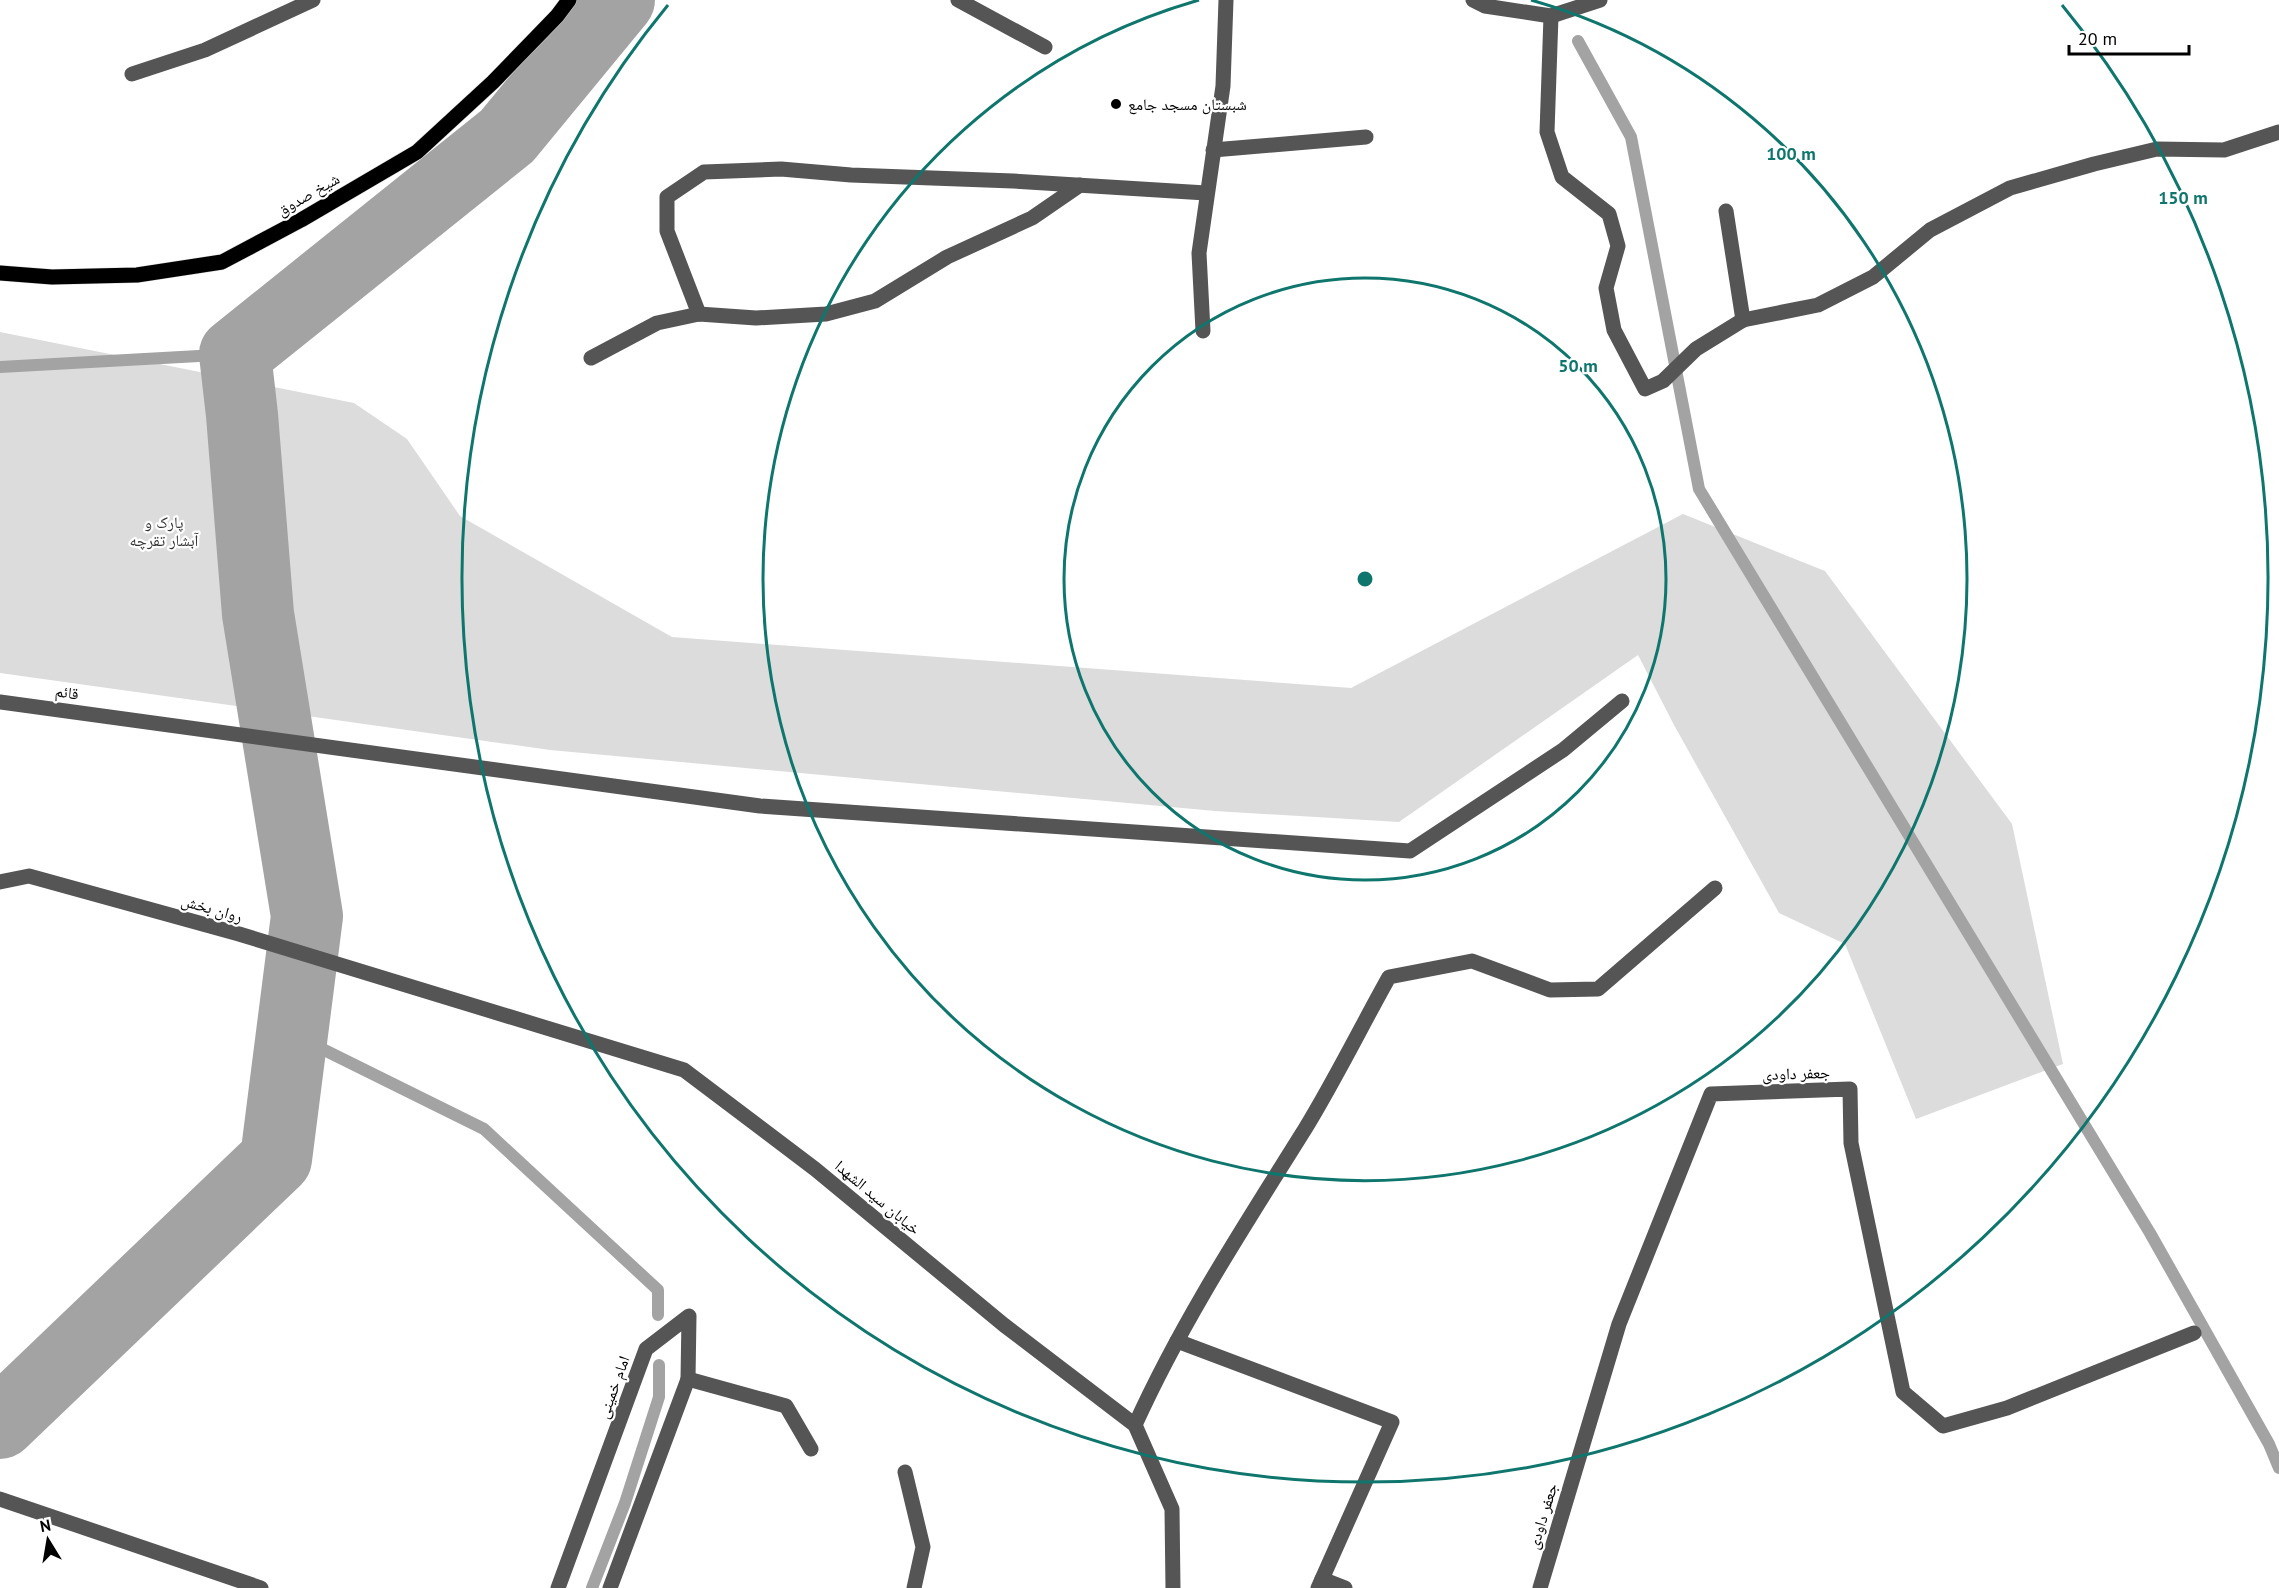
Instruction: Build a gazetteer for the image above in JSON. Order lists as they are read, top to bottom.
{
  "streets": {
    "main road": ["شیخ صدوق"],
    "street": [
      "قائم",
      "روان بخش",
      "جعفر داودی",
      "خیابان سید الشهدا",
      "امام خمینی"
    ]
  },
  "crossings": [
    ["روان بخش", "خیابان سید الشهدا"]
  ],
  "parks": ["پارک و آبشار تقرچه"],
  "places": ["شبستان مسجد جامع"],
  "scale_bar": "20 m",
  "north": "top",
  "rings": ["100 m", "150 m", "50 m"]
}
